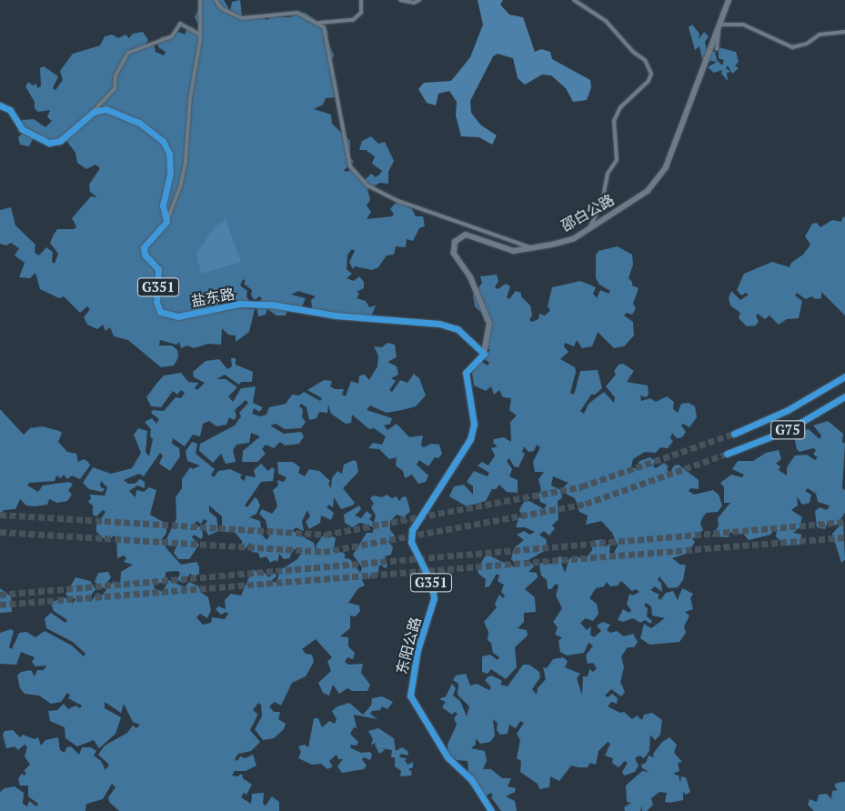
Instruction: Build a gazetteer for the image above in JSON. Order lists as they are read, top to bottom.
{
  "streets": {
    "highway": [
      "G351",
      "盐东路",
      "G75",
      "东阳公路"
    ],
    "street": ["邵白公路"]
  },
  "crossings": [
    ["邵白公路", "盐东路"],
    ["邵白公路", "东阳公路"],
    ["盐东路", "东阳公路"]
  ]
}
